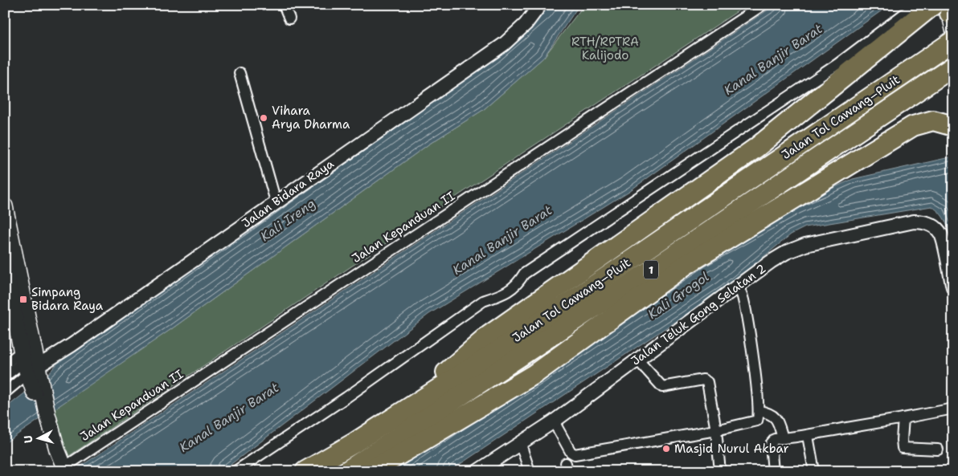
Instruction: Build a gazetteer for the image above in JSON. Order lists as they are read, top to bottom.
{
  "streets": {
    "highway": ["Jalan Tol Cawang–Pluit", "1"],
    "street": ["Jalan Bidara Raya", "Jalan Kepanduan II", "Jalan Teluk Gong Selatan 2"]
  },
  "water": ["Kanal Banjir Barat", "Kali Ireng", "Kali Grogol"],
  "parks": ["RTH/RPTRA Kalijodo"],
  "places": {
    "other": ["Vihara Arya Dharma", "Masjid Nurul Akbar"],
    "transit": ["Simpang Bidara Raya"]
  },
  "north": "left"
}
